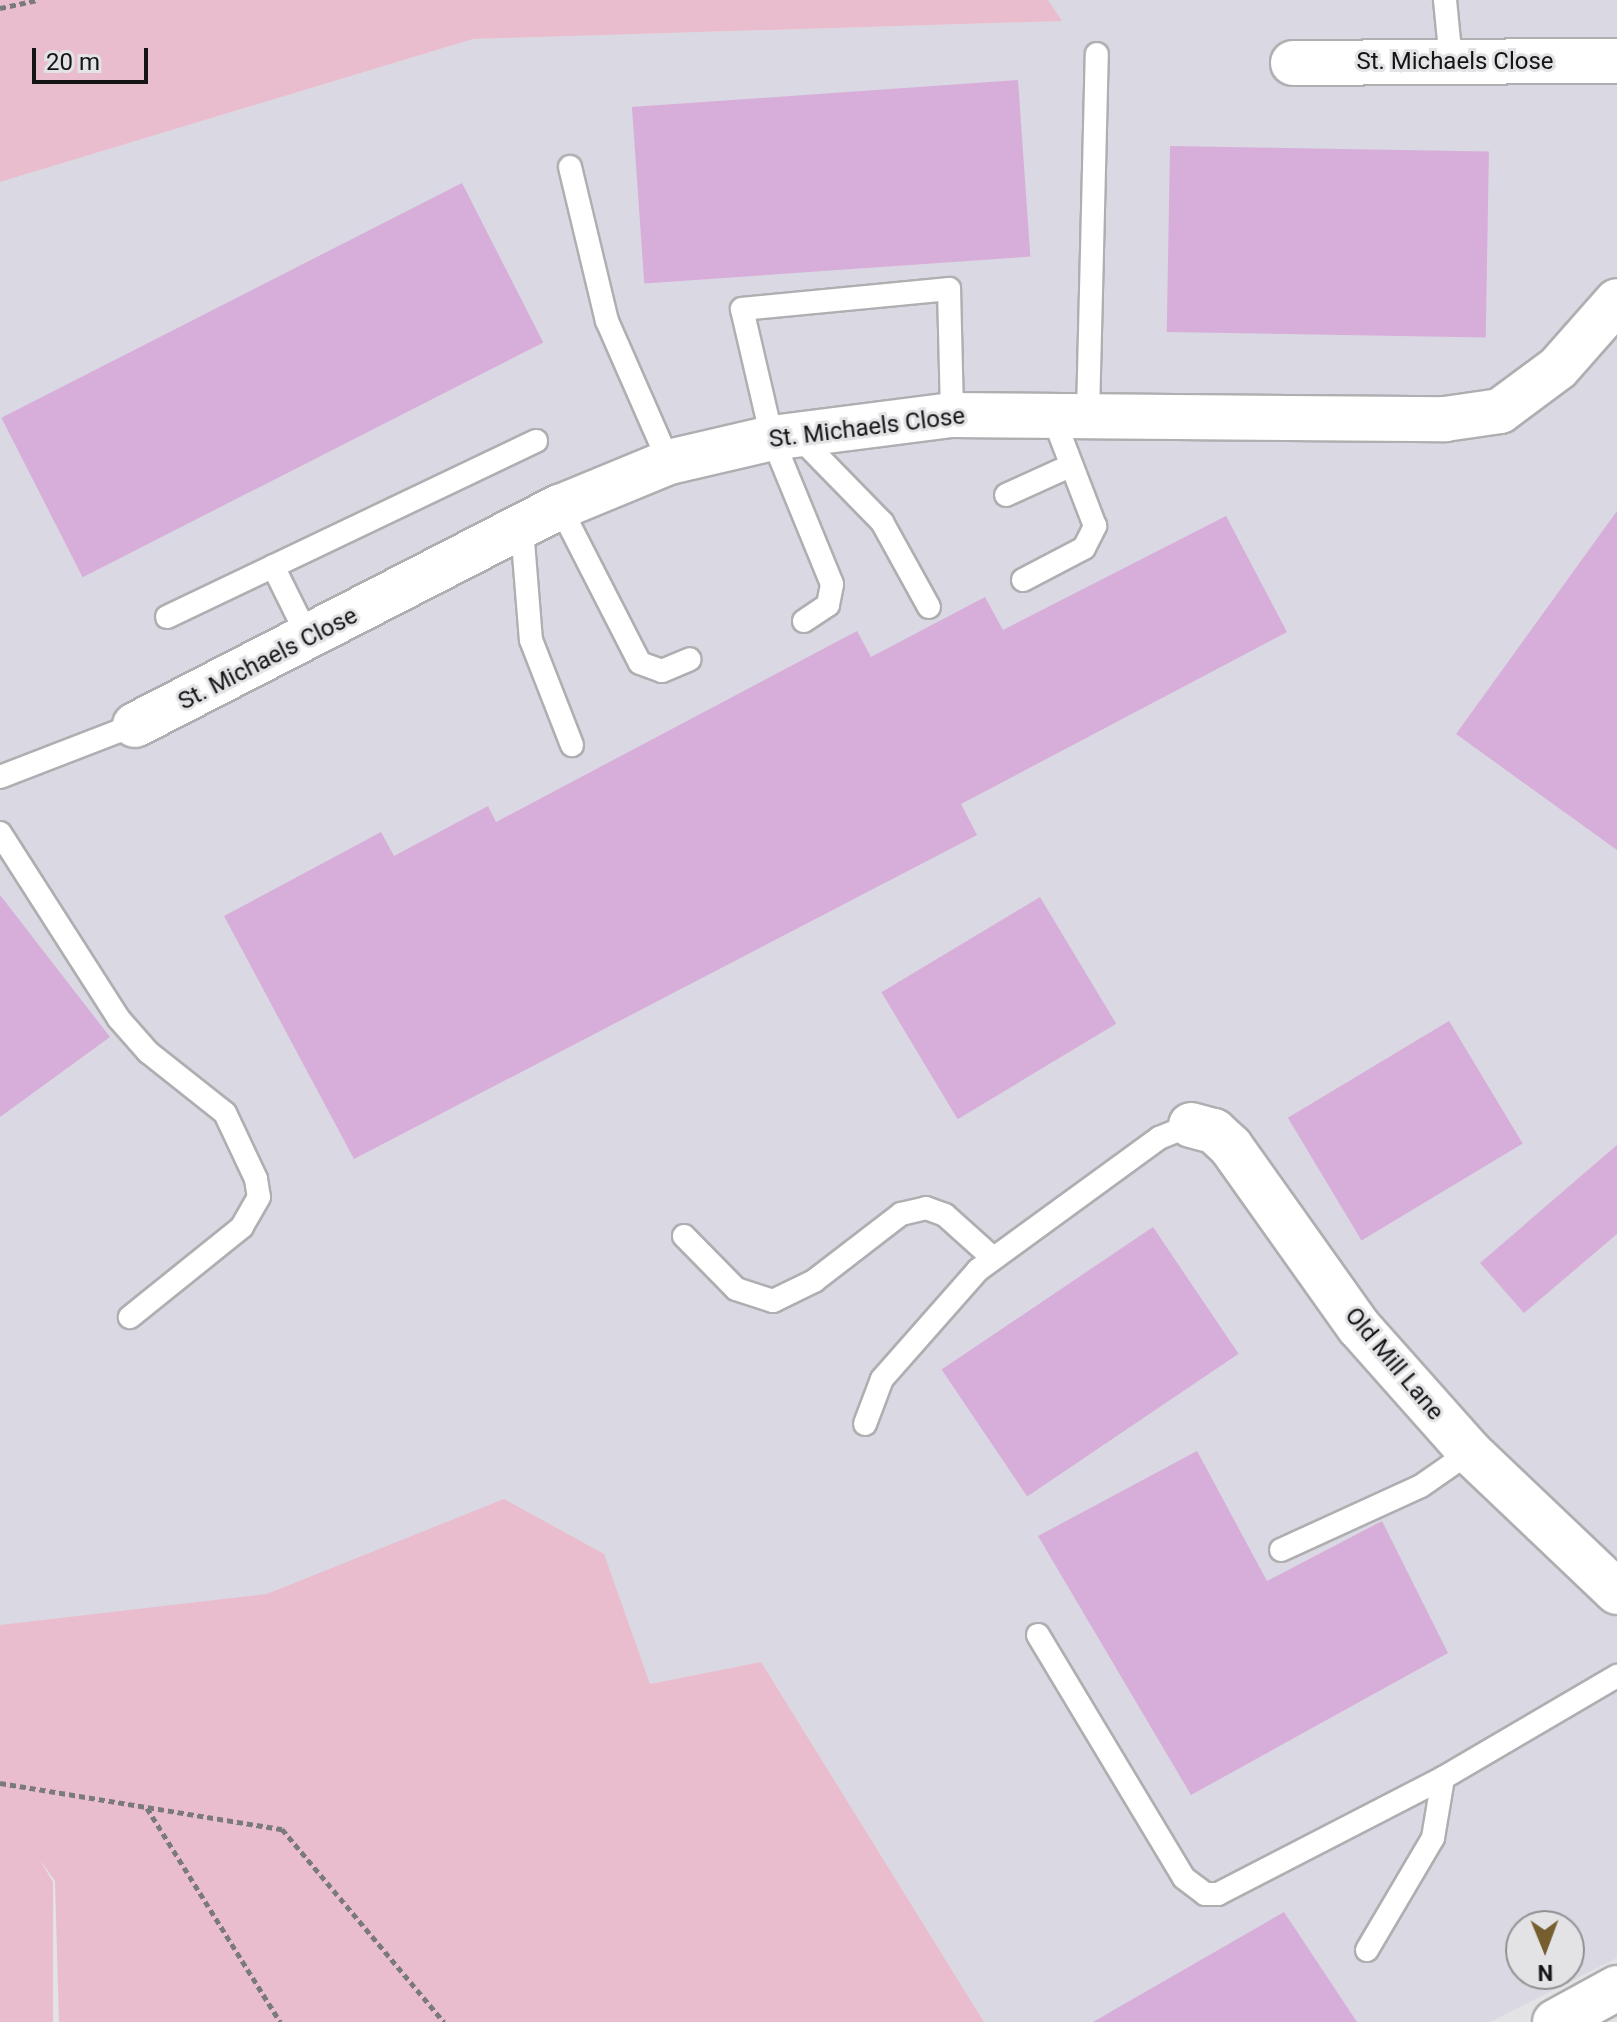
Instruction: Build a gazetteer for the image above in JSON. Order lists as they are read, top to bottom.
{
  "streets": {
    "street": ["St. Michaels Close", "Old Mill Lane"]
  },
  "scale_bar": "20 m",
  "north": "bottom"
}
